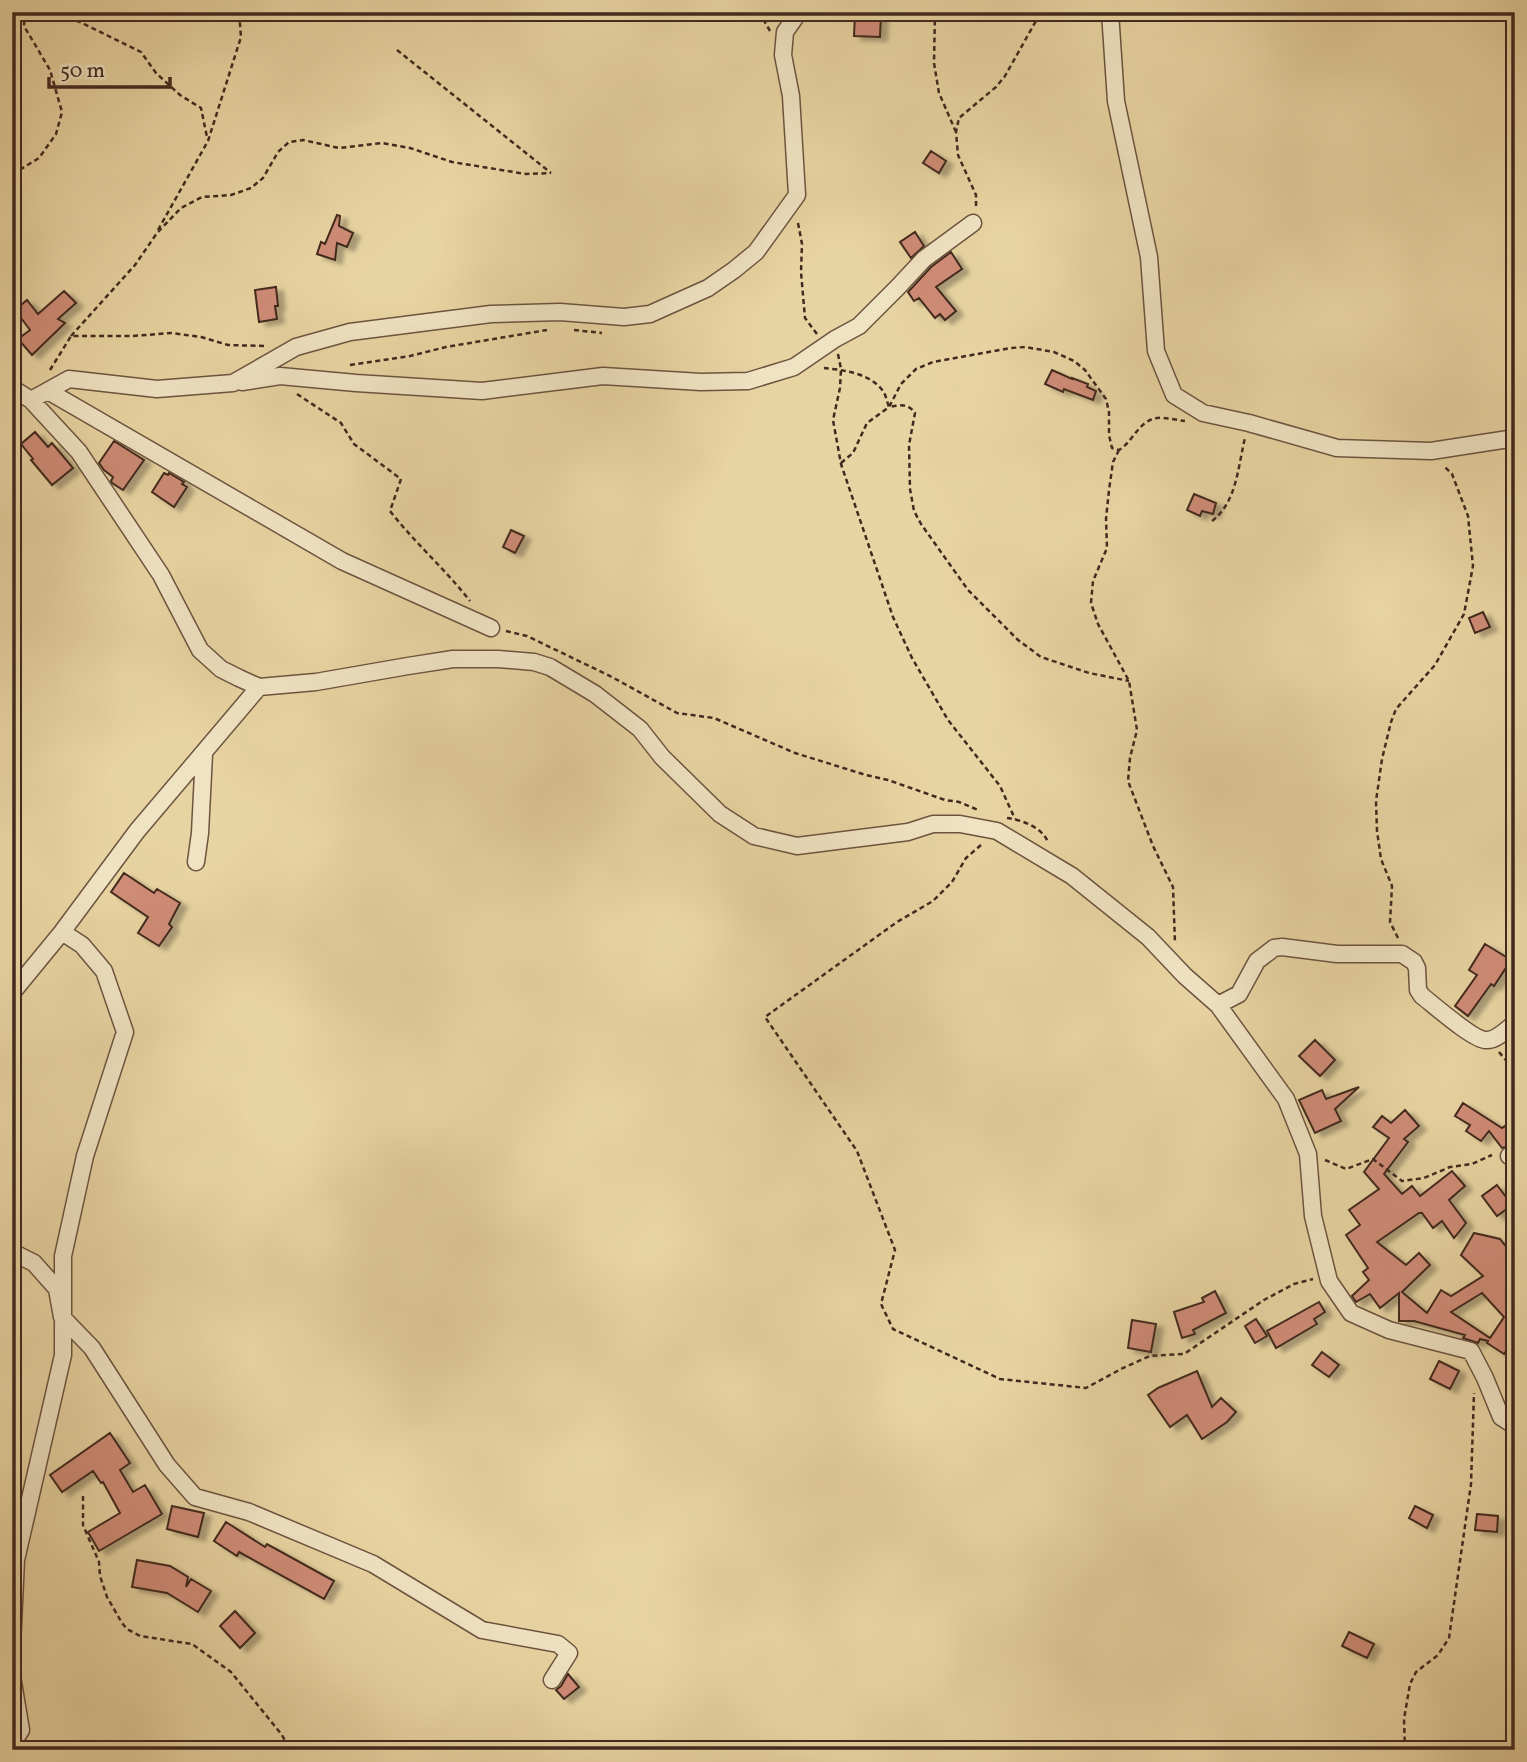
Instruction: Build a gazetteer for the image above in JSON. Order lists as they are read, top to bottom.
{
  "scale_bar": "50 m"
}
